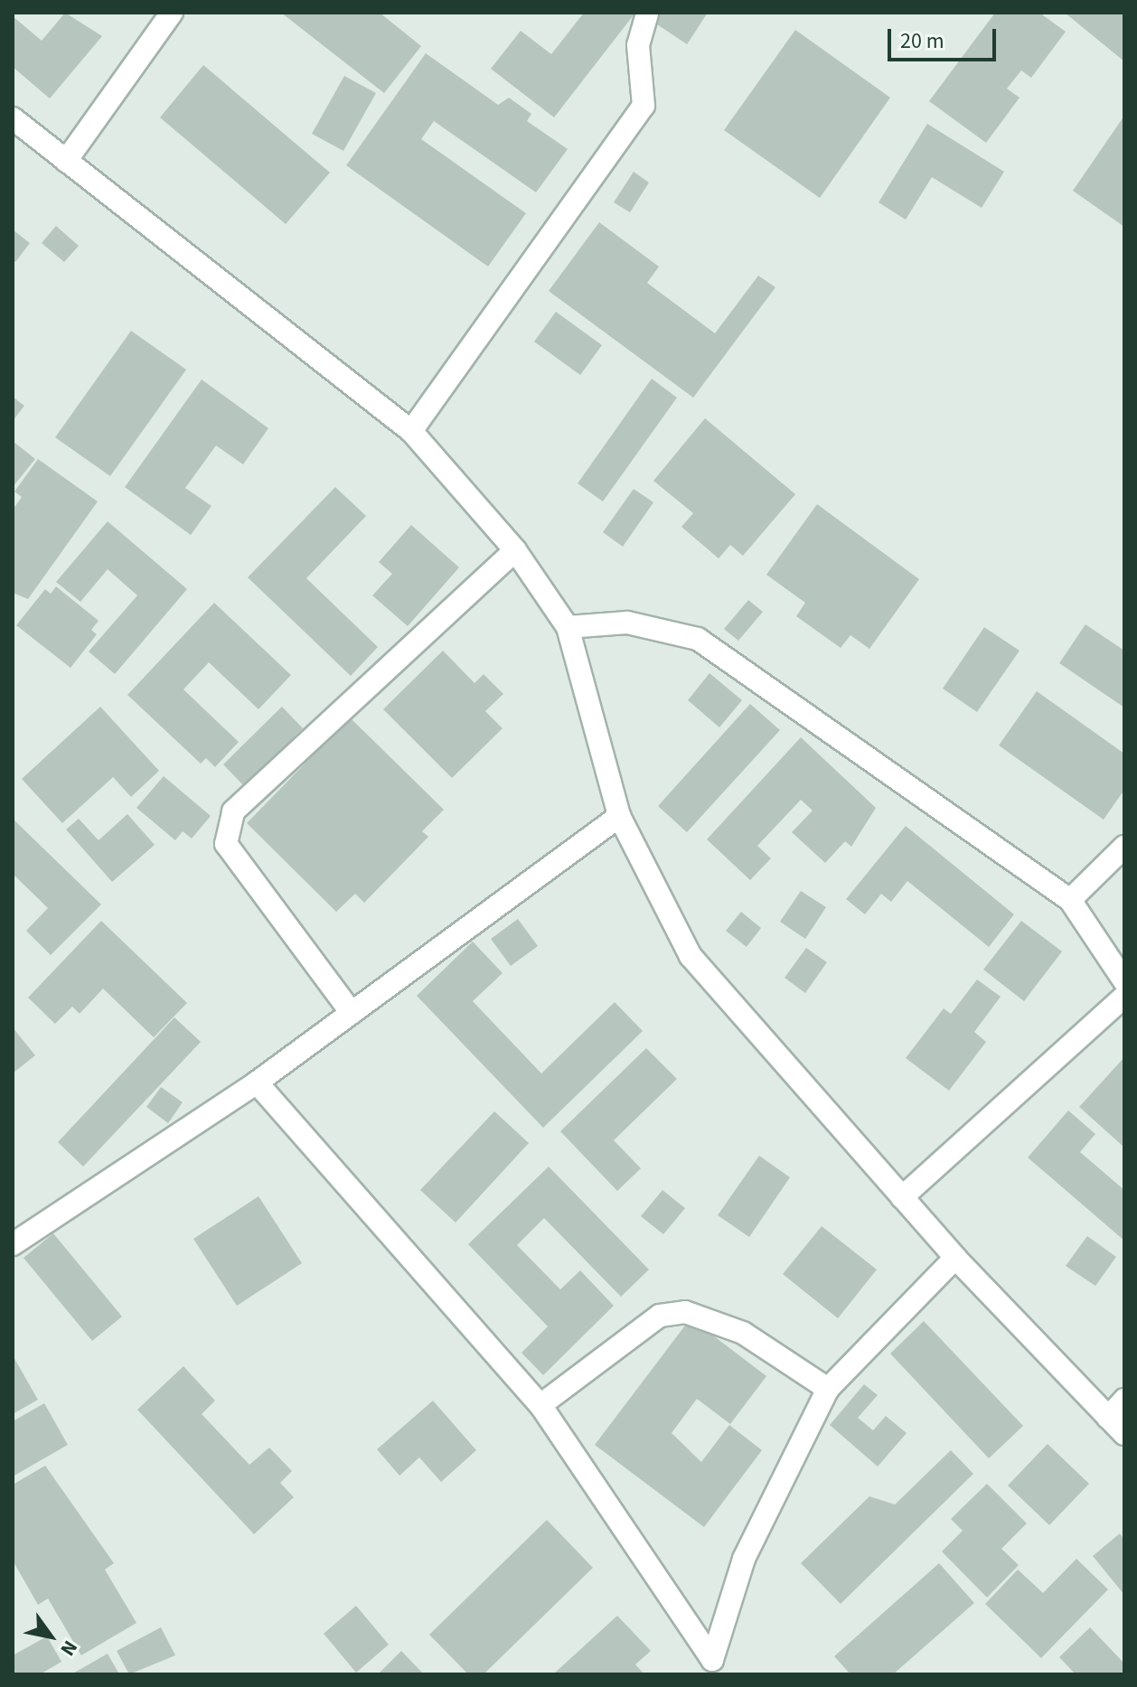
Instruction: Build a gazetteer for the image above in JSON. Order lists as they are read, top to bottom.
{
  "scale_bar": "20 m",
  "north": "bottom right"
}
